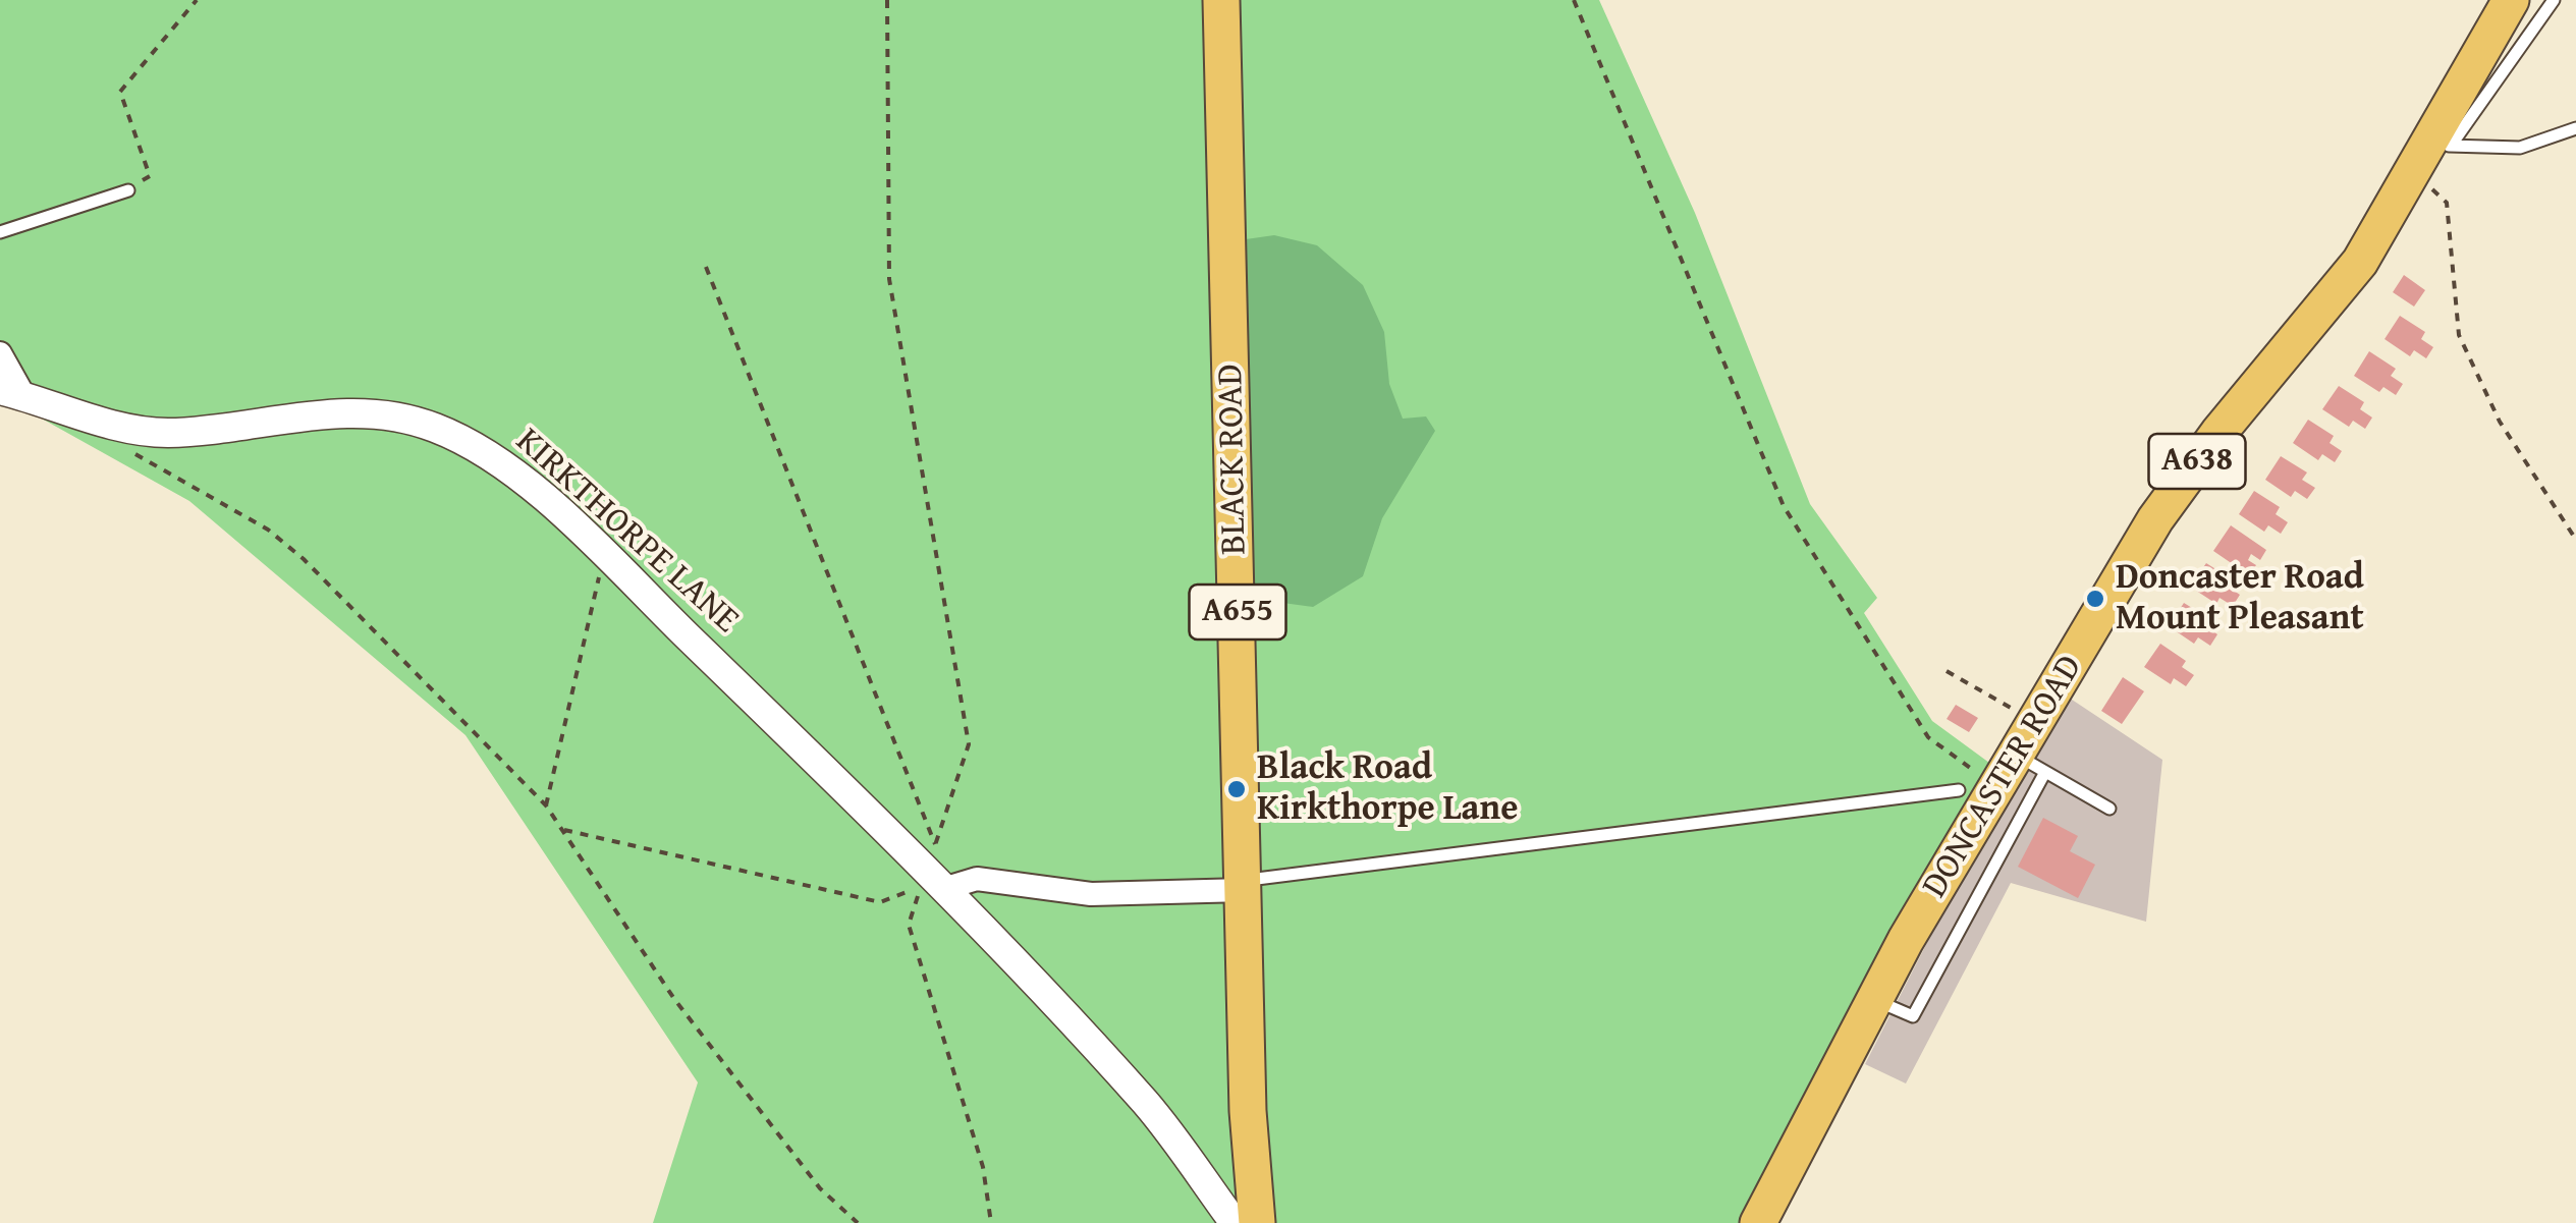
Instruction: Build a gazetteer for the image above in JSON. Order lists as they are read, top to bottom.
{
  "streets": {
    "main road": [
      "BLACK ROAD",
      "A638",
      "A655",
      "DONCASTER ROAD"
    ],
    "street": ["KIRKTHORPE LANE"]
  },
  "places": ["Doncaster Road Mount Pleasant", "Black Road Kirkthorpe Lane"]
}
